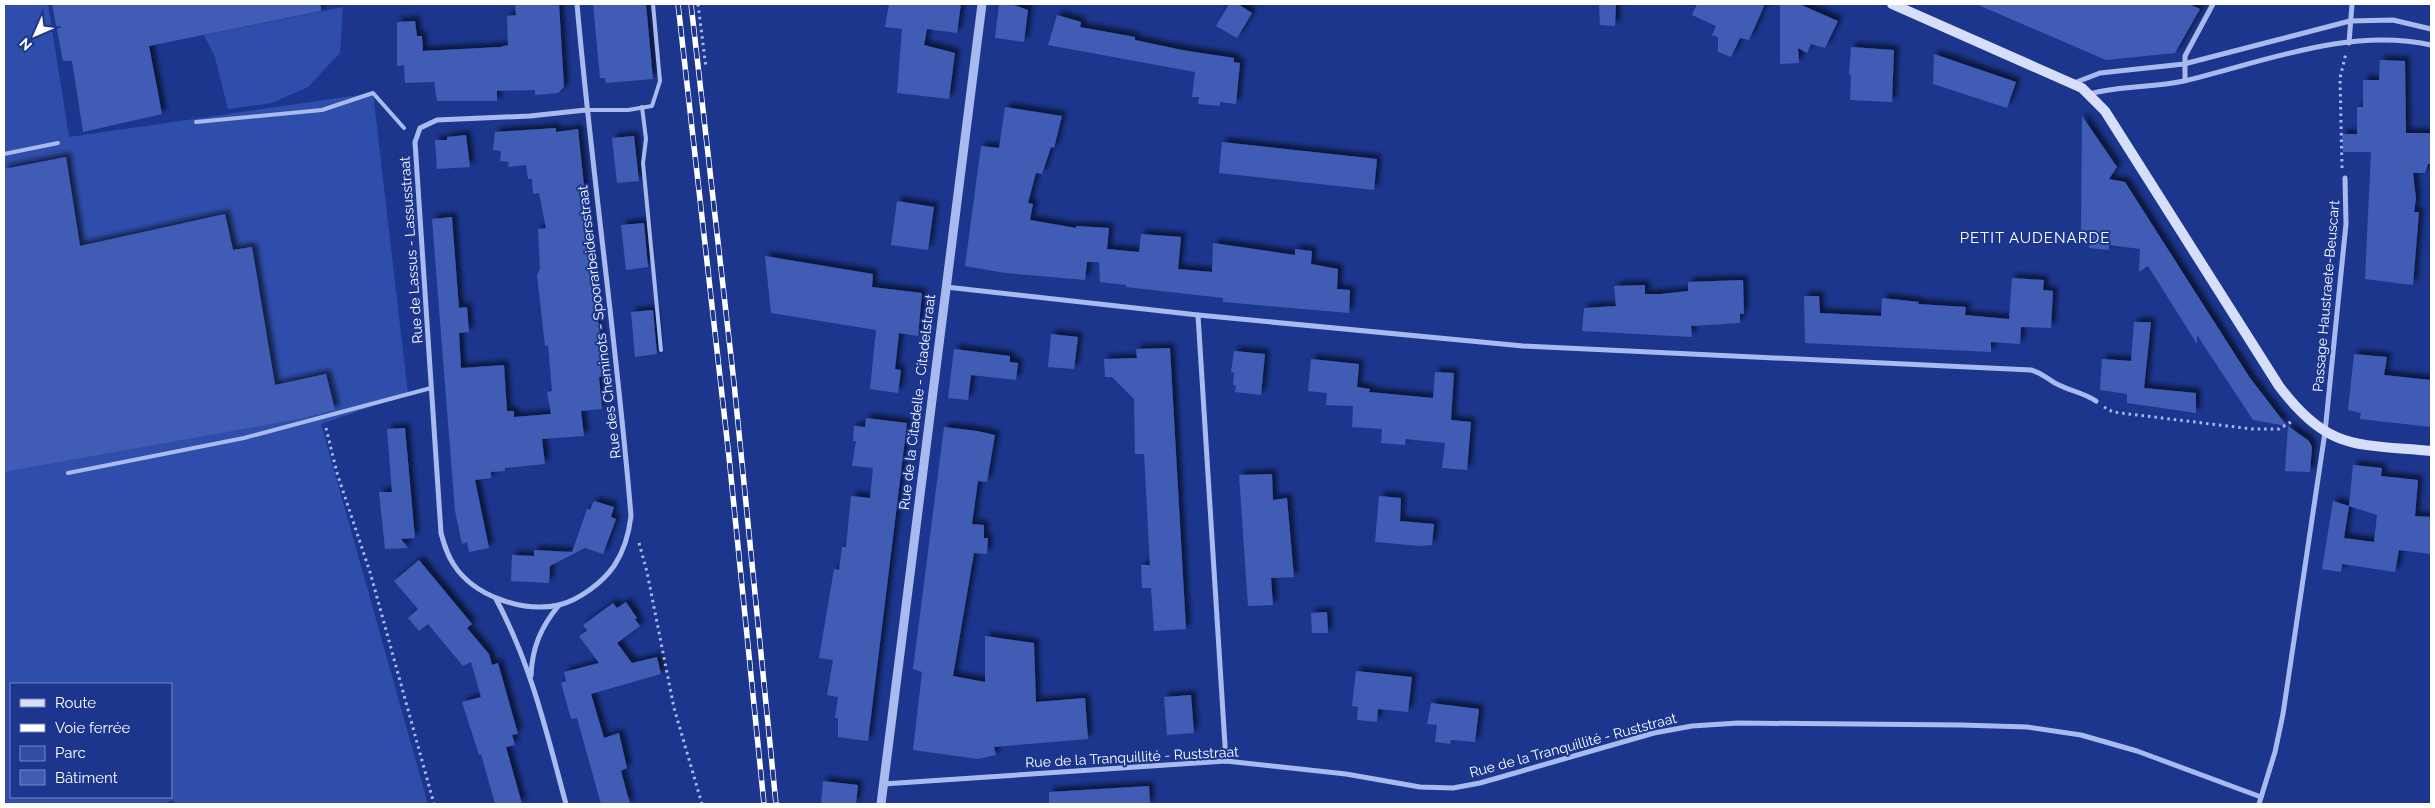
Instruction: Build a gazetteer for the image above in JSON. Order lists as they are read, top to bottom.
{
  "streets": {
    "street": [
      "Rue de Lassus - Lassusstraat",
      "Passage Haustraete-Beuscart",
      "Rue des Cheminots - Spoorarbeidersstraat",
      "Rue de la Citadelle - Citadelstraat",
      "Rue de la Tranquillité - Ruststraat"
    ]
  },
  "crossings": [
    ["Rue de Lassus - Lassusstraat", "Rue des Cheminots - Spoorarbeidersstraat"],
    ["Passage Haustraete-Beuscart", "Rue de la Tranquillité - Ruststraat"],
    ["Rue de la Citadelle - Citadelstraat", "Rue de la Tranquillité - Ruststraat"]
  ],
  "districts": ["PETIT AUDENARDE"],
  "legend": [
    "Route",
    "Voie ferrée",
    "Parc",
    "Bâtiment"
  ],
  "north": "bottom left"
}
